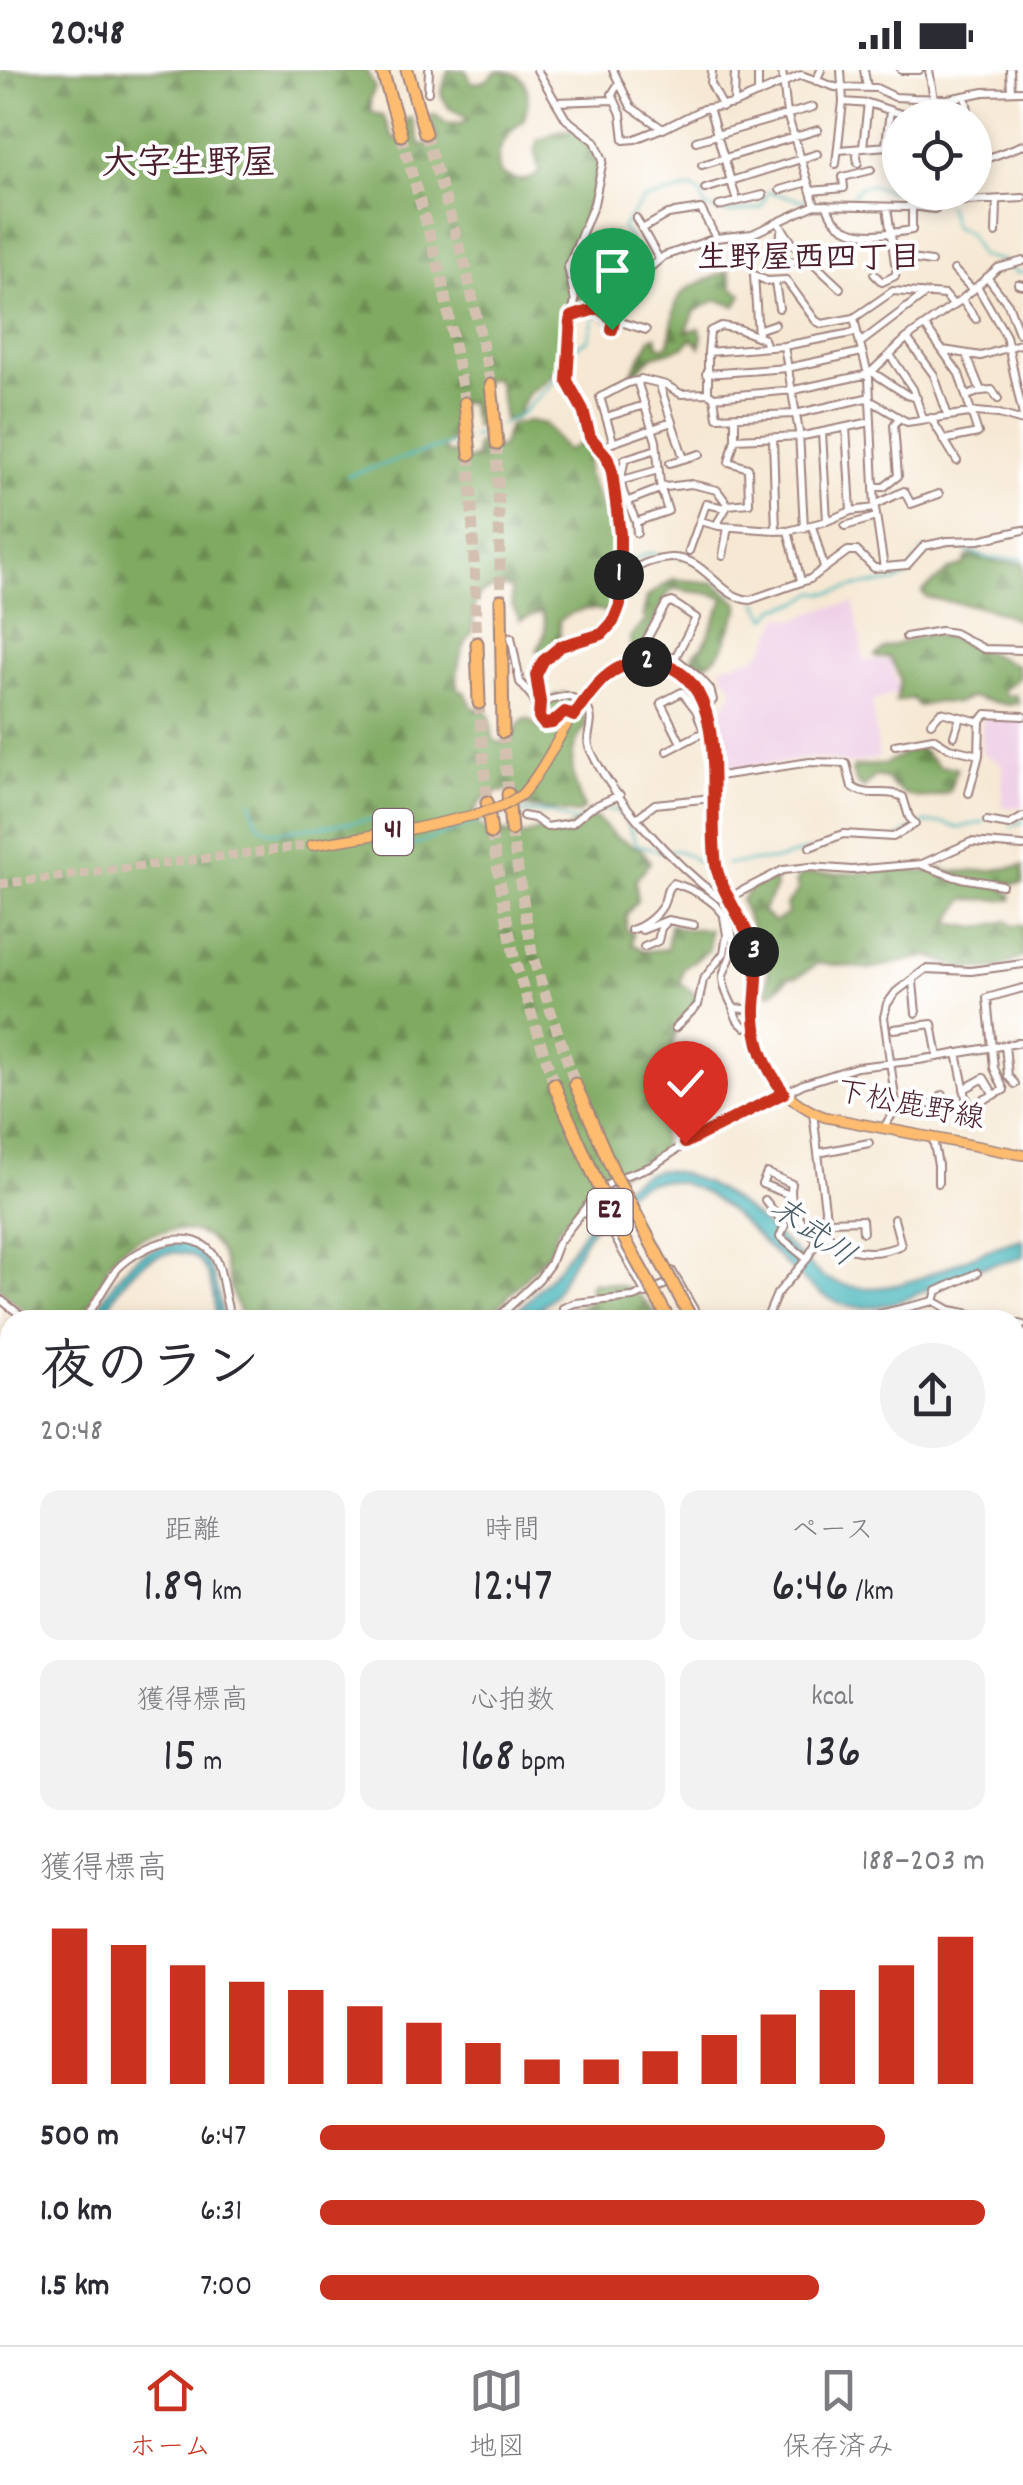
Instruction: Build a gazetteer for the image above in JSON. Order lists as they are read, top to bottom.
{
  "streets": {
    "highway": ["E2"],
    "main road": ["41", "下松鹿野線"]
  },
  "crossings": [
    ["41", "下松鹿野線"]
  ],
  "districts": ["大字生野屋", "生野屋西四丁目"],
  "water": ["末武川"],
  "page": {
    "status": "20:48",
    "pins": ["1", "2", "3"],
    "heading": ["夜のラン", "20:48"],
    "stats": [
      ["距離", "1.89 km"],
      ["時間", "12:47"],
      ["ペース", "6:46 /km"],
      ["獲得標高", "15 m"],
      ["心拍数", "168 bpm"],
      ["kcal", "136"]
    ],
    "chart": ["獲得標高", "188–203 m"],
    "list": [
      {
        "name": "500 m",
        "note": "6:47"
      },
      {
        "name": "1.0 km",
        "note": "6:31"
      },
      {
        "name": "1.5 km",
        "note": "7:00"
      }
    ],
    "tabs": ["ホーム", "地図", "保存済み"]
  }
}
